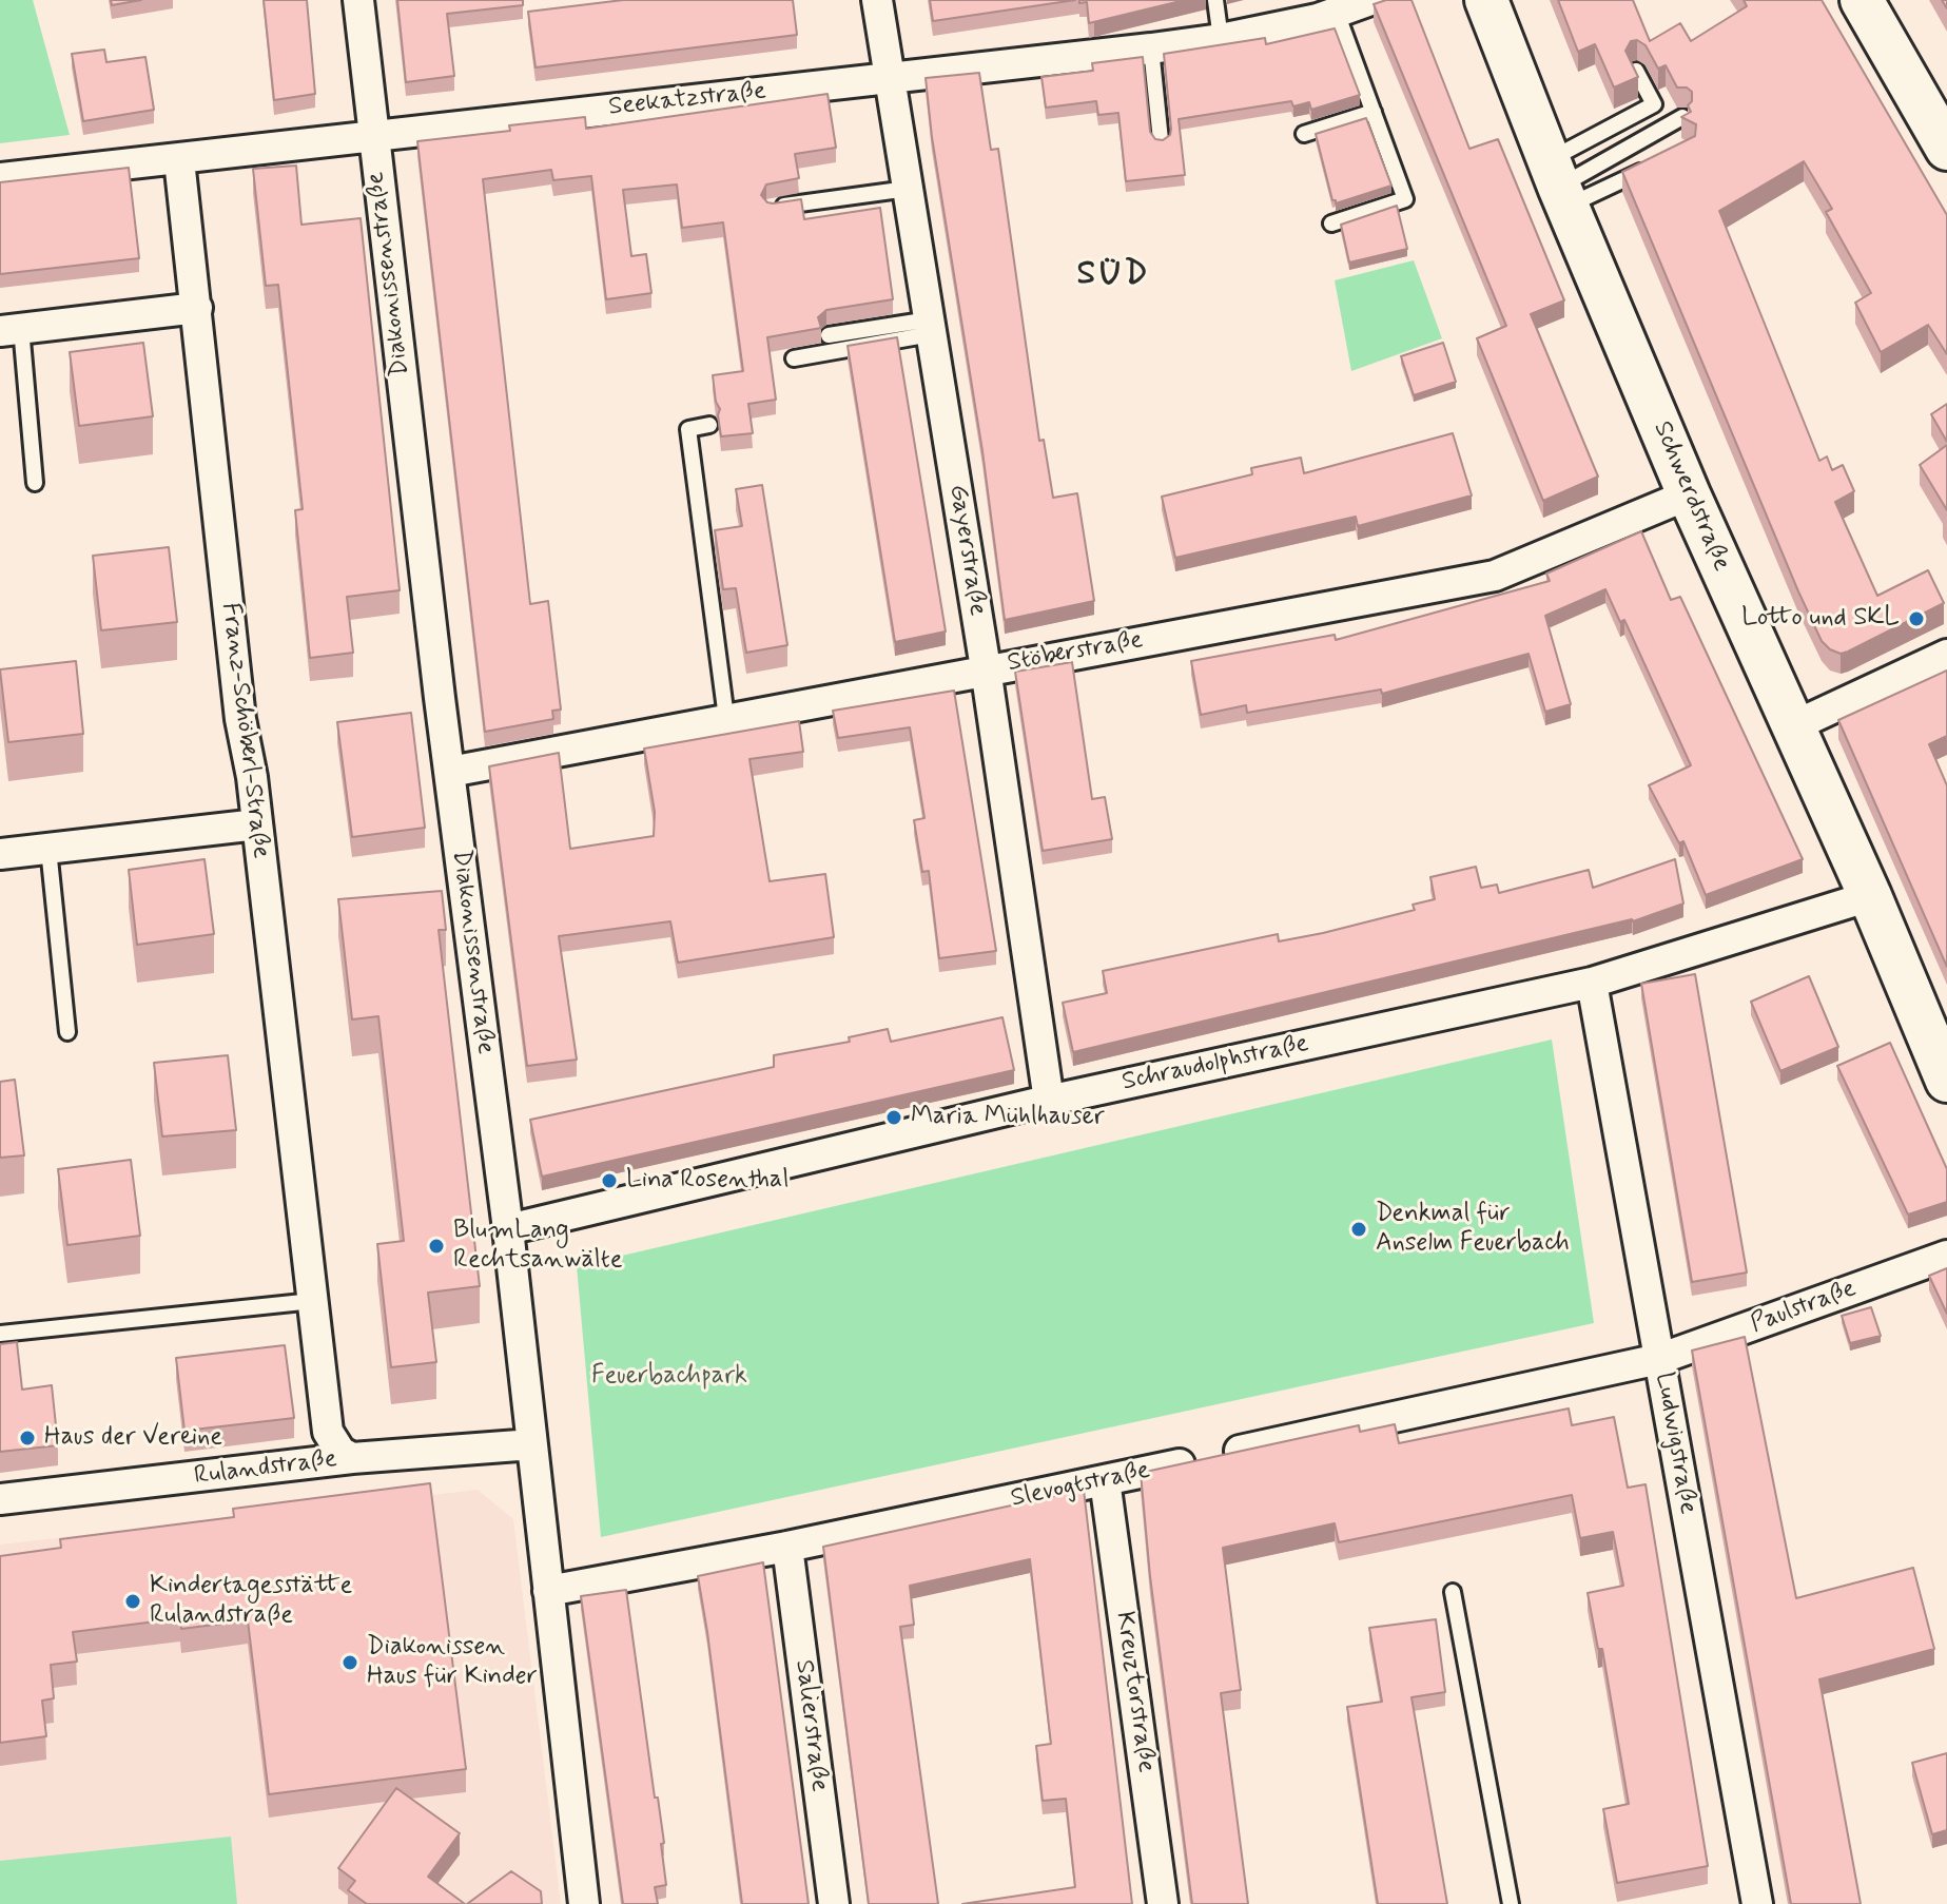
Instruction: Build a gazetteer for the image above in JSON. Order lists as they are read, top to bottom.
{
  "streets": {
    "street": [
      "Seekatzstraße",
      "Diakonissenstraße",
      "Schwerdstraße",
      "Gayerstraße",
      "Stöberstraße",
      "Franz-Schöberl-Straße",
      "Schraudolphstraße",
      "Paulstraße",
      "Ludwigstraße",
      "Rulandstraße",
      "Slevogtstraße",
      "Kreuztorstraße",
      "Salierstraße"
    ]
  },
  "crossings": [
    ["Seekatzstraße", "Diakonissenstraße"],
    ["Seekatzstraße", "Gayerstraße"],
    ["Seekatzstraße", "Franz-Schöberl-Straße"],
    ["Diakonissenstraße", "Stöberstraße"],
    ["Diakonissenstraße", "Schraudolphstraße"],
    ["Diakonissenstraße", "Rulandstraße"],
    ["Diakonissenstraße", "Slevogtstraße"],
    ["Schwerdstraße", "Stöberstraße"],
    ["Schwerdstraße", "Schraudolphstraße"],
    ["Gayerstraße", "Stöberstraße"],
    ["Gayerstraße", "Schraudolphstraße"],
    ["Franz-Schöberl-Straße", "Rulandstraße"],
    ["Schraudolphstraße", "Ludwigstraße"],
    ["Paulstraße", "Ludwigstraße"],
    ["Paulstraße", "Slevogtstraße"],
    ["Ludwigstraße", "Slevogtstraße"],
    ["Slevogtstraße", "Kreuztorstraße"],
    ["Slevogtstraße", "Salierstraße"]
  ],
  "districts": ["SÜD"],
  "parks": ["Feuerbachpark"],
  "places": [
    "Lotto und SKL",
    "Maria Mühlhauser",
    "Lina Rosenthal",
    "Denkmal für Anselm Feuerbach",
    "BlumLang Rechtsanwälte",
    "Haus der Vereine",
    "Kindertagesstätte Rulandstraße",
    "Diakonissen Haus für Kinder"
  ]
}
